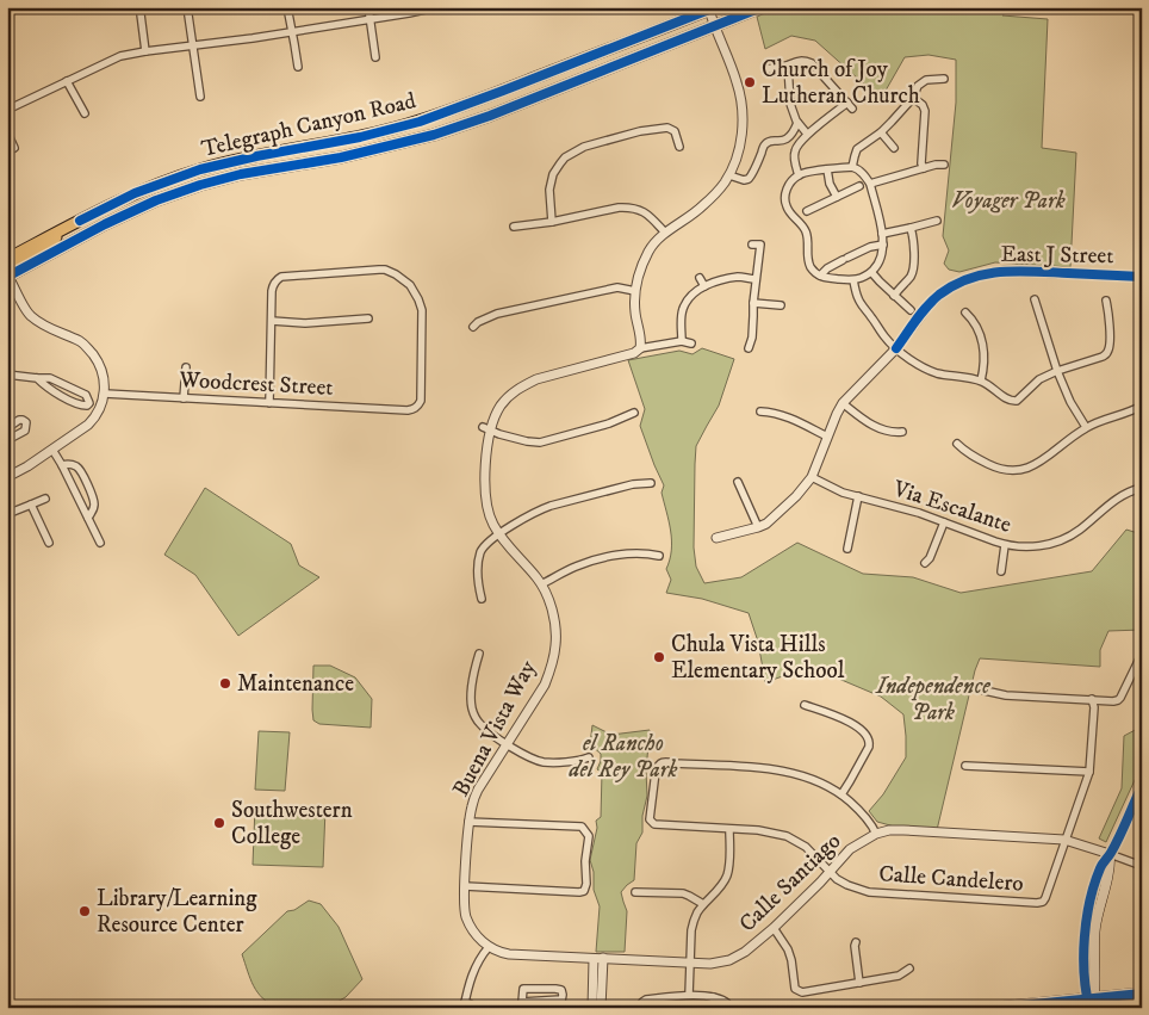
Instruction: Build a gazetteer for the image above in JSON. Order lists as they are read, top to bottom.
{
  "streets": {
    "main road": ["Telegraph Canyon Road"],
    "street": [
      "East J Street",
      "Woodcrest Street",
      "Via Escalante",
      "Buena Vista Way",
      "Calle Candelero",
      "Calle Santiago"
    ]
  },
  "crossings": [
    ["East J Street", "Via Escalante"],
    ["Calle Candelero", "Calle Santiago"]
  ],
  "parks": ["Voyager Park", "Independence Park", "el Rancho del Rey Park"],
  "places": [
    "Church of Joy Lutheran Church",
    "Chula Vista Hills Elementary School",
    "Maintenance",
    "Southwestern College",
    "Library/Learning Resource Center"
  ]
}
